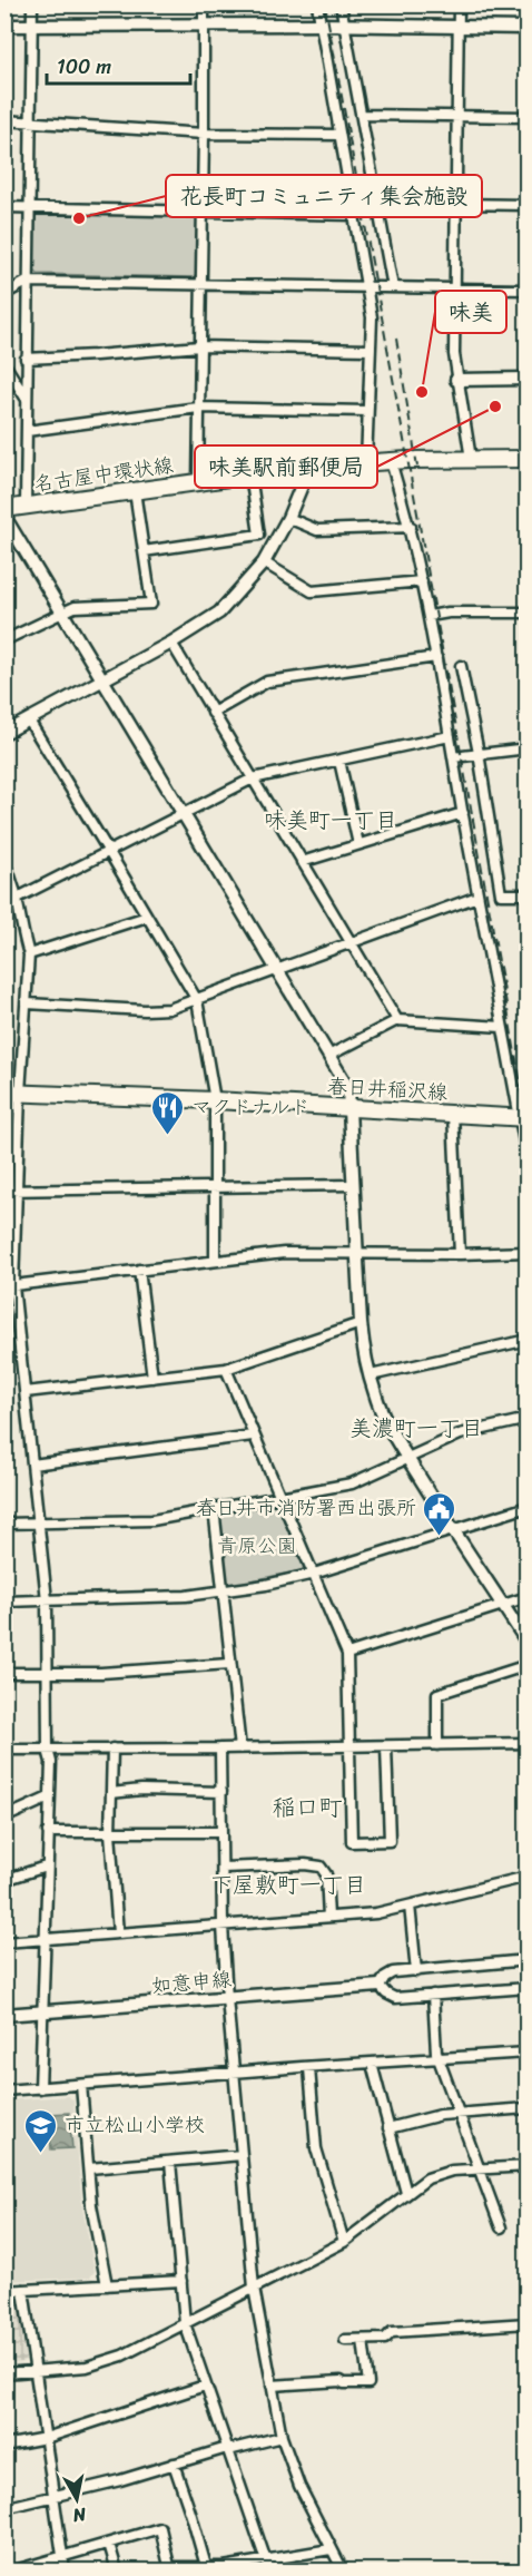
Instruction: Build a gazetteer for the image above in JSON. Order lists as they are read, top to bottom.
{
  "streets": {
    "main road": ["名古屋中環状線", "春日井稲沢線"],
    "street": ["如意申線"]
  },
  "districts": [
    "味美町一丁目",
    "美濃町一丁目",
    "稲口町",
    "下屋敷町一丁目"
  ],
  "parks": ["青原公園"],
  "places": {
    "other": ["花長町コミュニティ集会施設", "味美", "味美駅前郵便局"],
    "restaurant": ["マクドナルド"],
    "public building": ["春日井市消防署西出張所"],
    "school or university": ["市立松山小学校"]
  },
  "scale_bar": "100 m",
  "north": "bottom"
}
